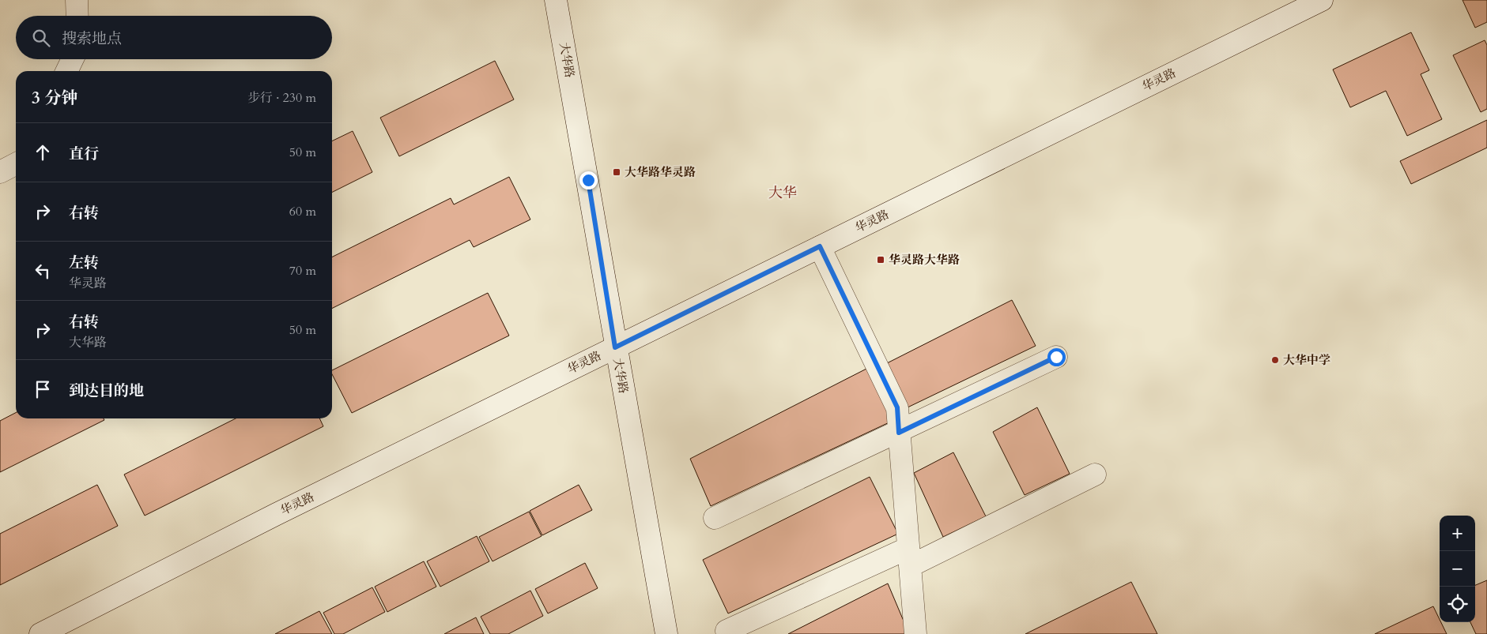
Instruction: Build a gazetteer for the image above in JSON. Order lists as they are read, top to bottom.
{
  "streets": {
    "street": ["大华路", "华灵路"]
  },
  "crossings": [
    ["大华路", "华灵路"]
  ],
  "districts": ["大华"],
  "places": {
    "transit": ["大华路华灵路", "华灵路大华路"],
    "other": ["大华中学"]
  },
  "page": {
    "search": "搜索地点",
    "heading": ["3 分钟", "步行 · 230 m"],
    "list": [
      ["直行", "50 m"],
      ["右转", "60 m"],
      ["左转", "华灵路", "70 m"],
      ["右转", "大华路", "50 m"],
      "到达目的地"
    ],
    "map_buttons": ["+", "−"]
  }
}
